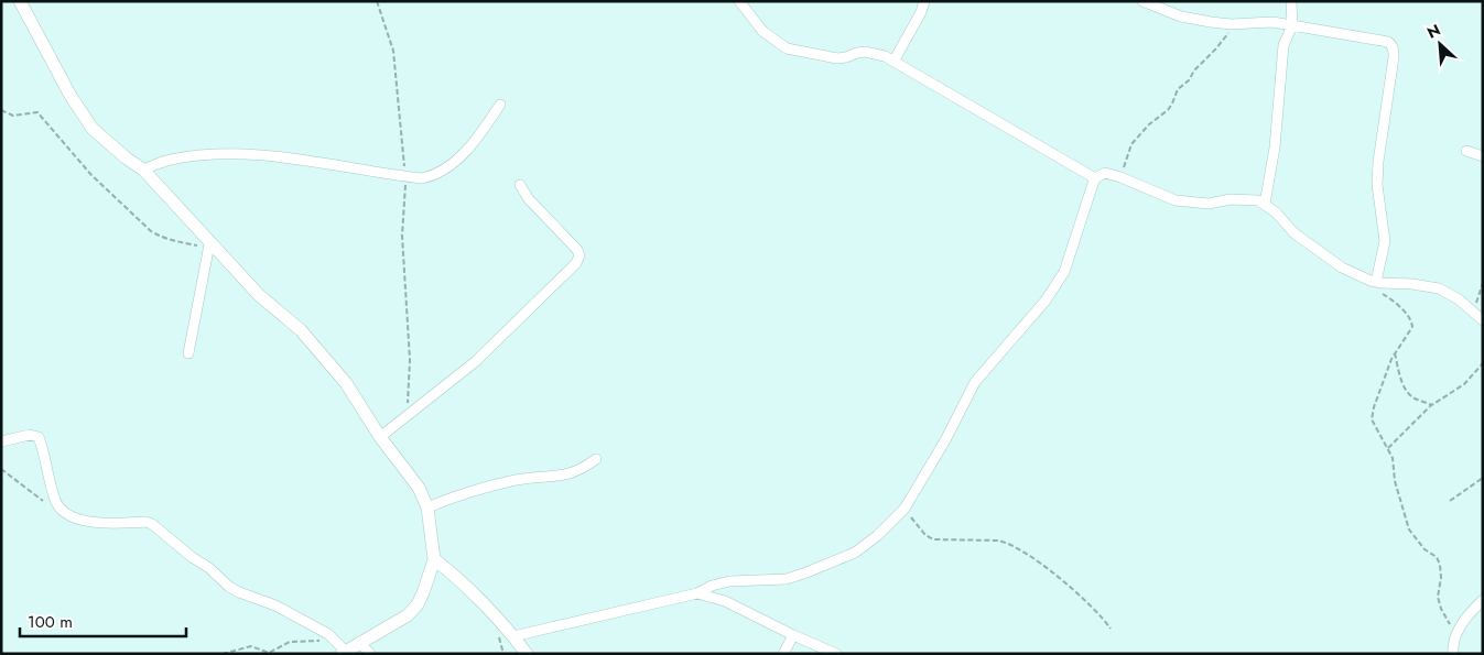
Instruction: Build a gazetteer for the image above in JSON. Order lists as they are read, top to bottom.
{
  "scale_bar": "100 m",
  "north": "top left"
}
